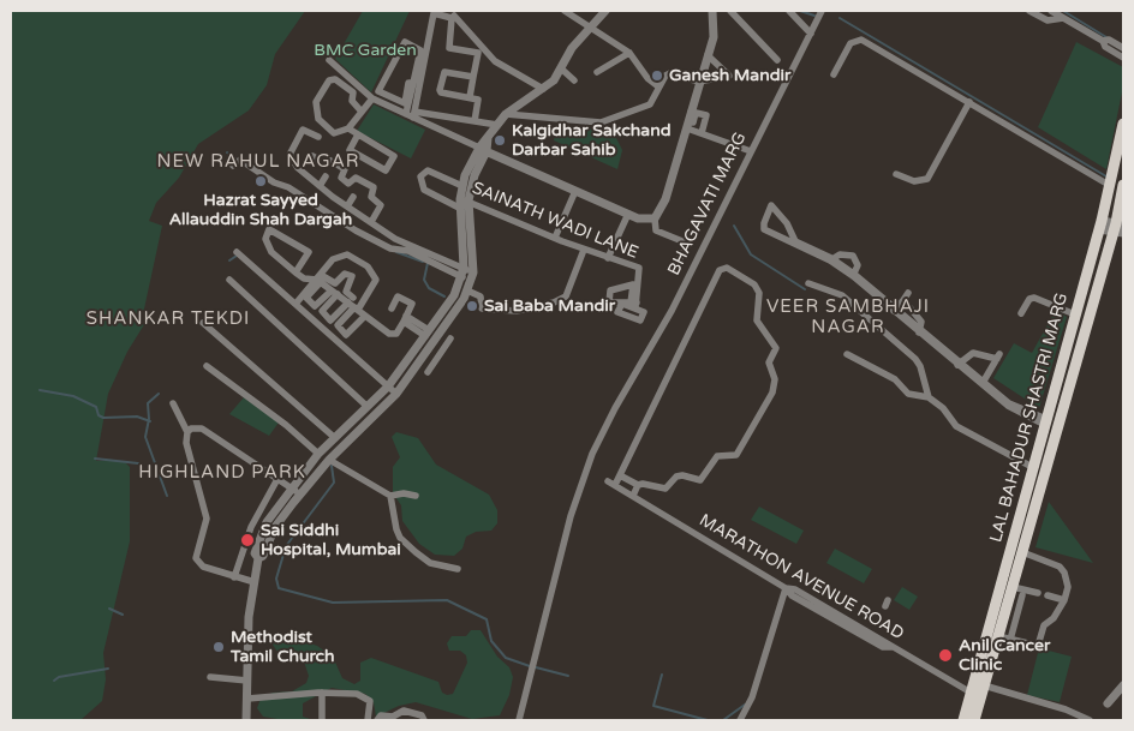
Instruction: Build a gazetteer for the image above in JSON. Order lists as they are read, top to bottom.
{
  "streets": {
    "main road": ["LAL BAHADUR SHASTRI MARG"],
    "street": ["BHAGAVATI MARG", "SAINATH WADI LANE", "MARATHON AVENUE ROAD"]
  },
  "crossings": [
    ["LAL BAHADUR SHASTRI MARG", "MARATHON AVENUE ROAD"]
  ],
  "districts": [
    "NEW RAHUL NAGAR",
    "VEER SAMBHAJI NAGAR",
    "SHANKAR TEKDI",
    "HIGHLAND PARK"
  ],
  "parks": ["BMC Garden"],
  "places": [
    "Ganesh Mandir",
    "Kalgidhar Sakchand Darbar Sahib",
    "Hazrat Sayyed Allauddin Shah Dargah",
    "Sai Baba Mandir",
    "Sai Siddhi Hospital, Mumbai",
    "Methodist Tamil Church",
    "Anil Cancer Clinic"
  ]
}
